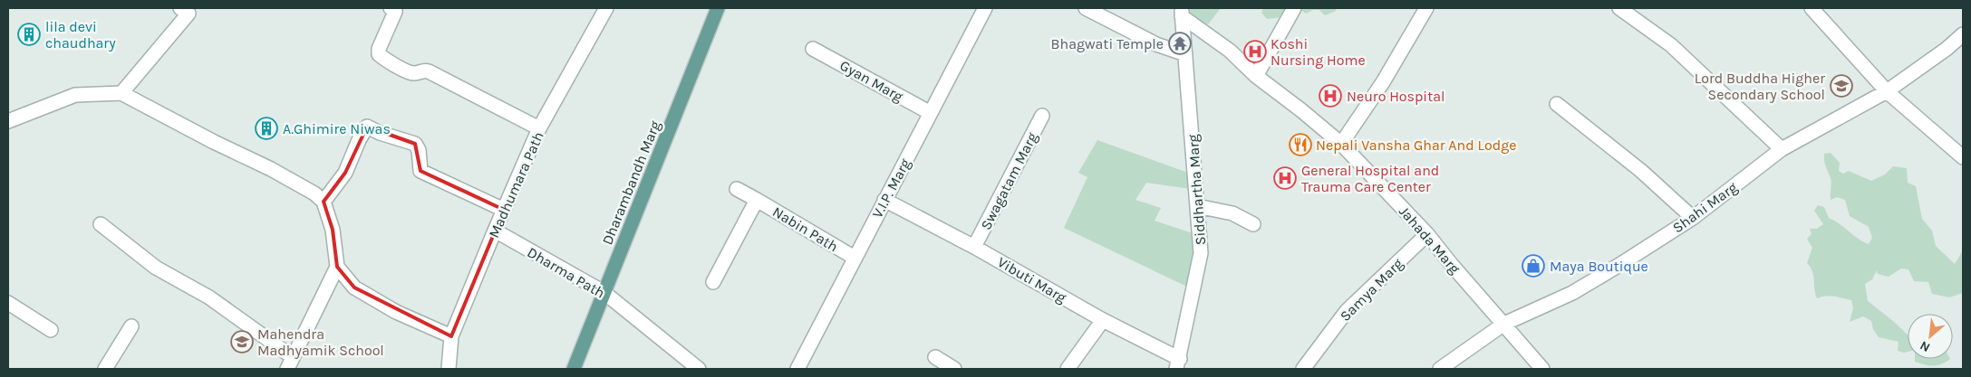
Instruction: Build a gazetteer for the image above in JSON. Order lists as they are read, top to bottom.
{
  "streets": {
    "main road": ["Dharambandh Marg"],
    "street": [
      "Gyan Marg",
      "Swagatam Marg",
      "Madhumara Path",
      "V.I.P. Marg",
      "Siddhartha Marg",
      "Shahi Marg",
      "Nabin Path",
      "Jahada Marg",
      "Dharma Path",
      "Vibuti Marg",
      "Samya Marg"
    ]
  },
  "crossings": [
    ["Gyan Marg", "V.I.P. Marg"],
    ["Swagatam Marg", "Vibuti Marg"],
    ["Dharambandh Marg", "Dharma Path"],
    ["Madhumara Path", "Dharma Path"],
    ["V.I.P. Marg", "Nabin Path"],
    ["V.I.P. Marg", "Vibuti Marg"],
    ["Siddhartha Marg", "Jahada Marg"],
    ["Siddhartha Marg", "Vibuti Marg"],
    ["Shahi Marg", "Jahada Marg"],
    ["Jahada Marg", "Samya Marg"]
  ],
  "places": {
    "building": ["lila devi chaudhary", "A.Ghimire Niwas"],
    "temple": ["Bhagwati Temple"],
    "hospital": ["Koshi Nursing Home", "Neuro Hospital", "General Hospital and Trauma Care Center"],
    "school or university": ["Lord Buddha Higher Secondary School", "Mahendra Madhyamik School"],
    "restaurant": ["Nepali Vansha Ghar And Lodge"],
    "shop": ["Maya Boutique"]
  },
  "north": "bottom left"
}
